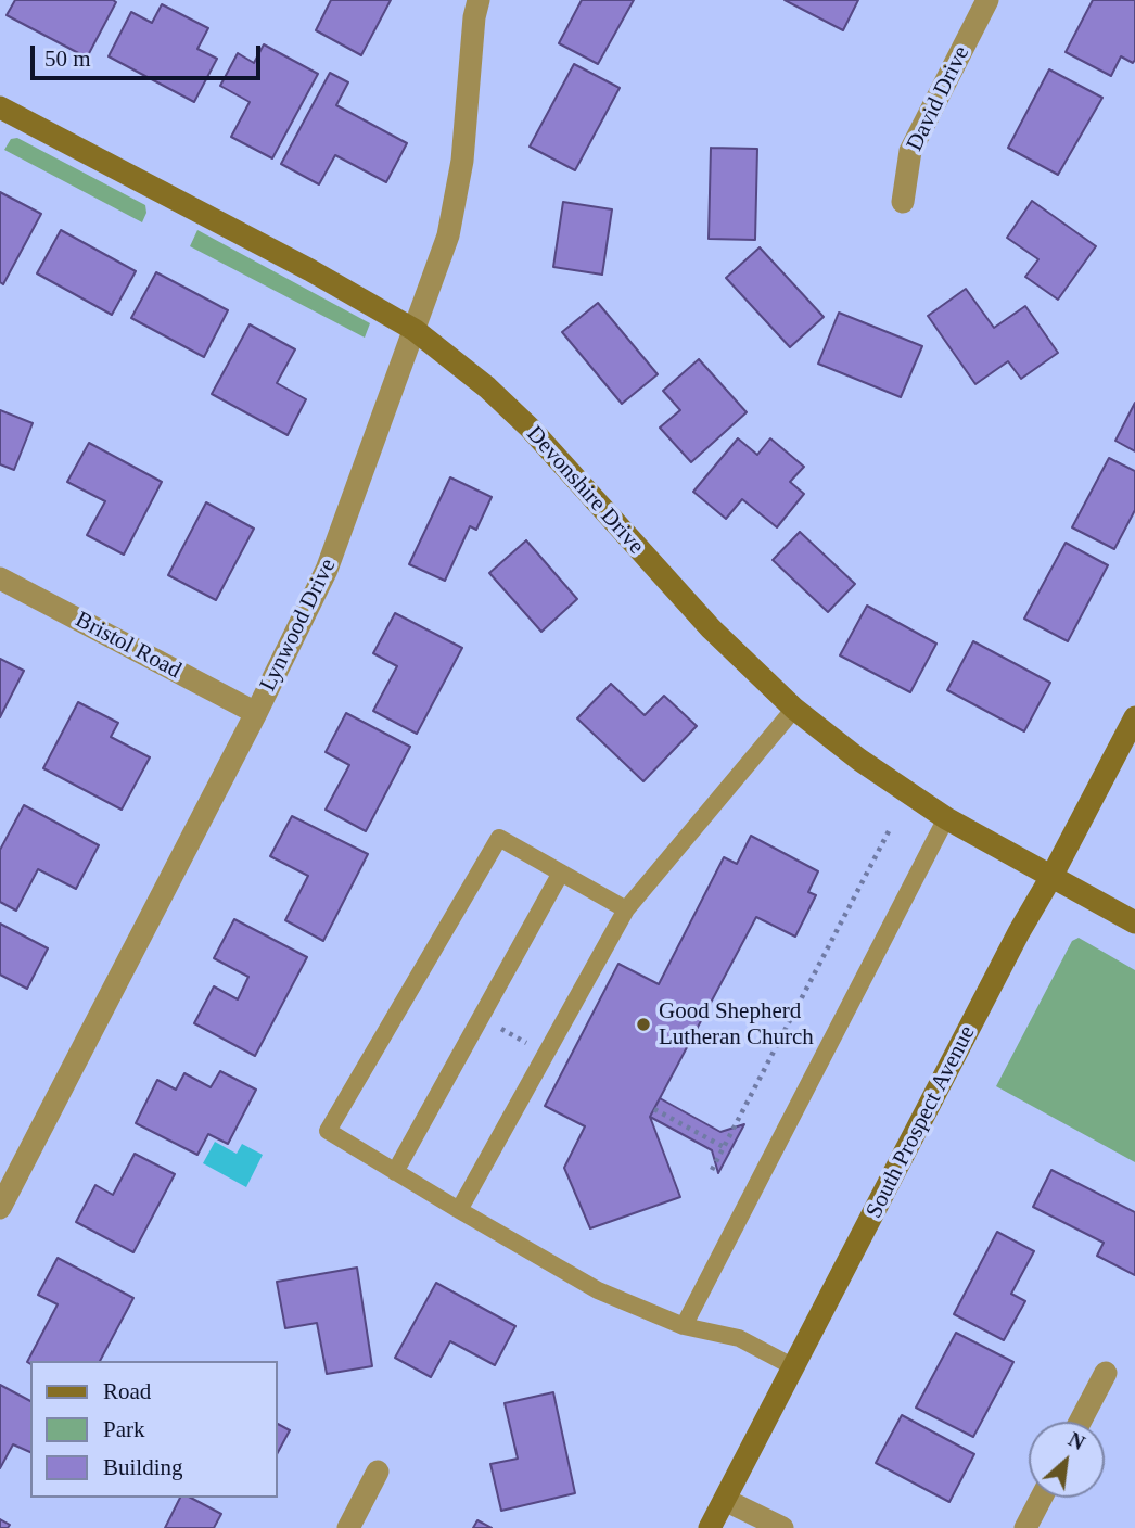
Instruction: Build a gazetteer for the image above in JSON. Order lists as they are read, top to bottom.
{
  "streets": {
    "street": [
      "David Drive",
      "Devonshire Drive",
      "Lynwood Drive",
      "Bristol Road",
      "South Prospect Avenue"
    ]
  },
  "crossings": [
    ["Devonshire Drive", "Lynwood Drive"],
    ["Devonshire Drive", "South Prospect Avenue"],
    ["Lynwood Drive", "Bristol Road"]
  ],
  "places": ["Good Shepherd Lutheran Church"],
  "legend": ["Road", "Park", "Building"],
  "scale_bar": "50 m",
  "north": "top right"
}
